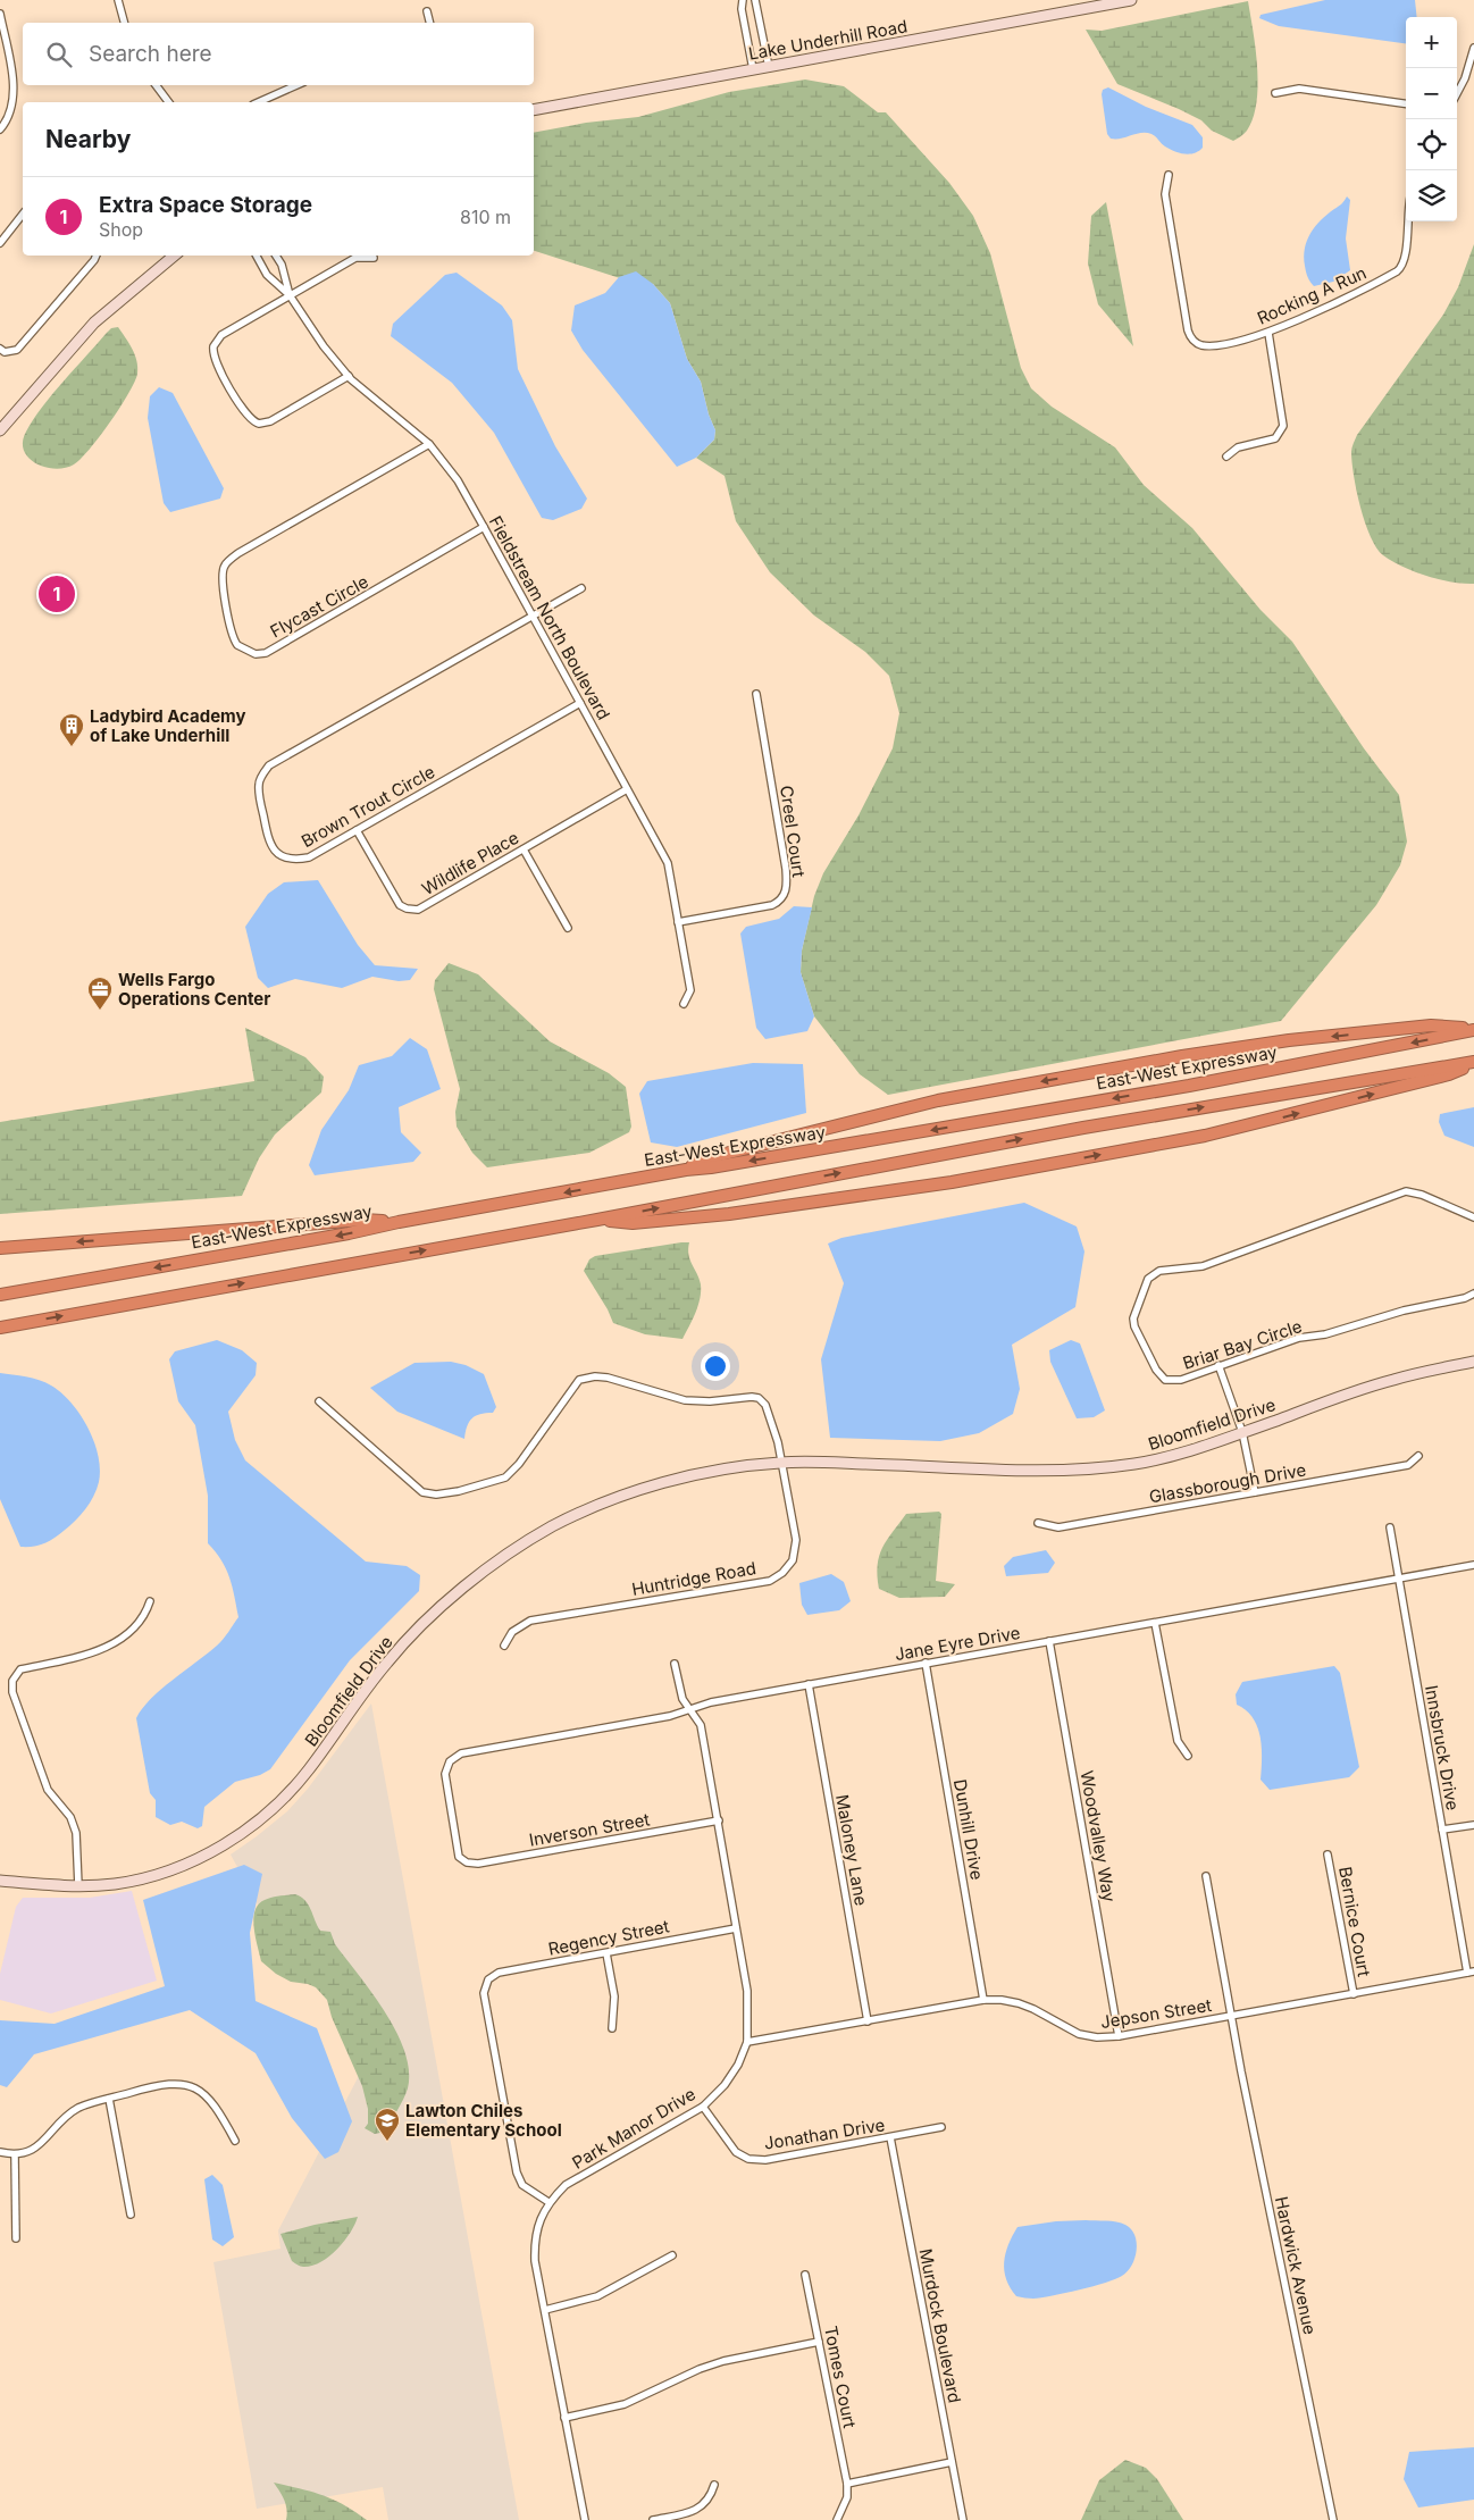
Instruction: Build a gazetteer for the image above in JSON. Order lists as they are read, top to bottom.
{
  "streets": {
    "highway": ["East-West Expressway"],
    "street": [
      "Lake Underhill Road",
      "Rocking A Run",
      "Flycast Circle",
      "Fieldstream North Boulevard",
      "Brown Trout Circle",
      "Creel Court",
      "Wildlife Place",
      "Briar Bay Circle",
      "Bloomfield Drive",
      "Glassborough Drive",
      "Huntridge Road",
      "Jane Eyre Drive",
      "Innsbruck Drive",
      "Inverson Street",
      "Dunhill Drive",
      "Woodvalley Way",
      "Maloney Lane",
      "Bernice Court",
      "Regency Street",
      "Jepson Street",
      "Park Manor Drive",
      "Jonathan Drive",
      "Hardwick Avenue",
      "Murdock Boulevard",
      "Tomes Court"
    ]
  },
  "crossings": [
    ["Flycast Circle", "Fieldstream North Boulevard"],
    ["Fieldstream North Boulevard", "Brown Trout Circle"],
    ["Fieldstream North Boulevard", "Creel Court"],
    ["Fieldstream North Boulevard", "Wildlife Place"],
    ["Brown Trout Circle", "Wildlife Place"],
    ["Bloomfield Drive", "Huntridge Road"],
    ["Jane Eyre Drive", "Innsbruck Drive"],
    ["Jane Eyre Drive", "Inverson Street"],
    ["Jane Eyre Drive", "Dunhill Drive"],
    ["Jane Eyre Drive", "Woodvalley Way"],
    ["Jane Eyre Drive", "Maloney Lane"],
    ["Jane Eyre Drive", "Park Manor Drive"],
    ["Innsbruck Drive", "Jepson Street"],
    ["Inverson Street", "Park Manor Drive"],
    ["Dunhill Drive", "Jepson Street"],
    ["Woodvalley Way", "Jepson Street"],
    ["Maloney Lane", "Jepson Street"],
    ["Bernice Court", "Jepson Street"],
    ["Regency Street", "Park Manor Drive"],
    ["Jepson Street", "Park Manor Drive"],
    ["Jepson Street", "Hardwick Avenue"],
    ["Park Manor Drive", "Jonathan Drive"],
    ["Jonathan Drive", "Murdock Boulevard"]
  ],
  "places": {
    "building": ["Ladybird Academy of Lake Underhill"],
    "office": ["Wells Fargo Operations Center"],
    "school or university": ["Lawton Chiles Elementary School"]
  },
  "page": {
    "map_buttons": ["+", "−"],
    "search": "Search here",
    "heading": "Nearby",
    "list": [
      {
        "mark": "1",
        "name": "Extra Space Storage",
        "note": "Shop",
        "value": "810 m"
      }
    ],
    "pins": "1"
  }
}
